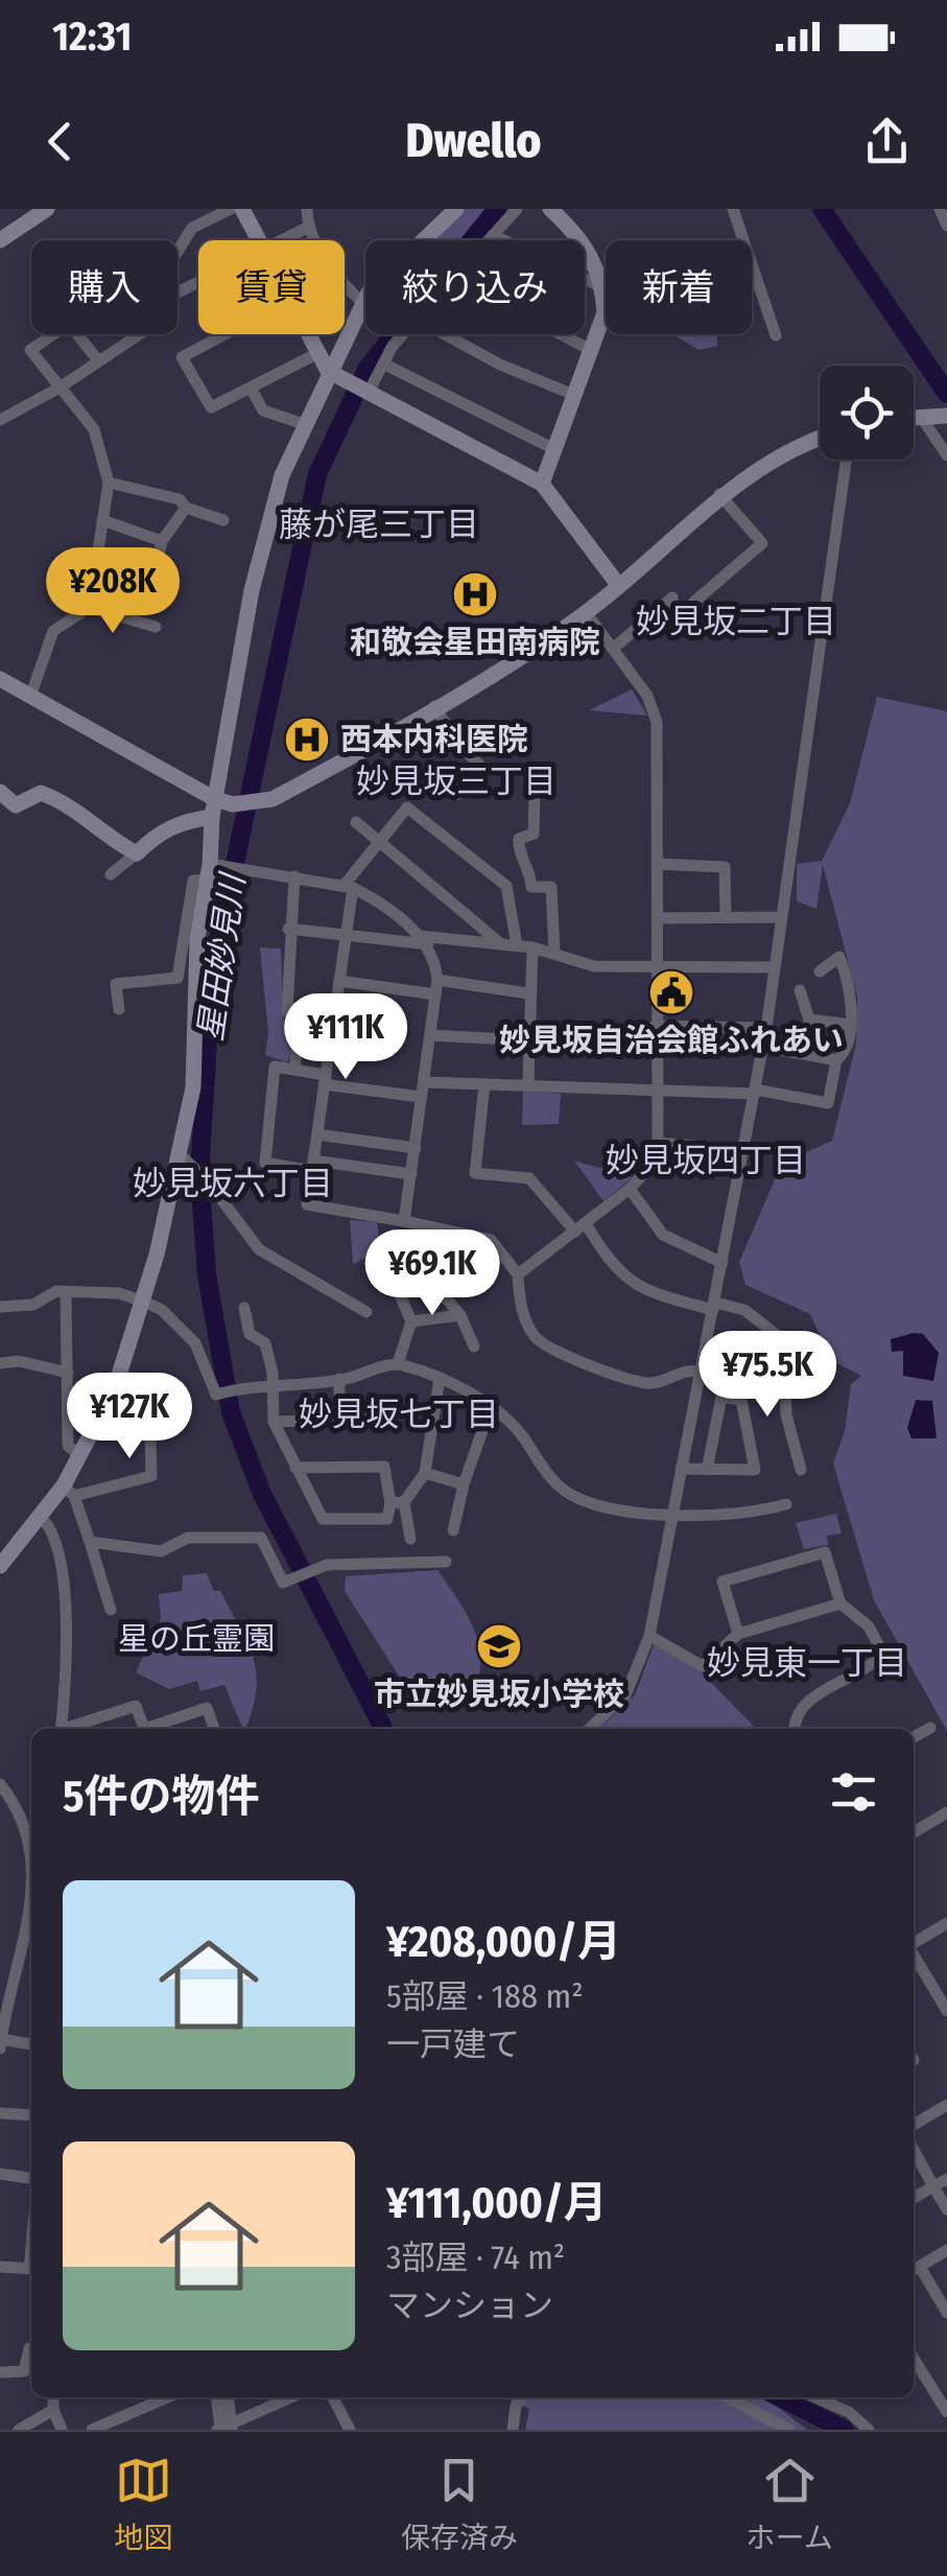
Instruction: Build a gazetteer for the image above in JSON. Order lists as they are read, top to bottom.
{
  "districts": [
    "藤が尾三丁目",
    "妙見坂二丁目",
    "妙見坂三丁目",
    "妙見坂四丁目",
    "妙見坂六丁目",
    "妙見坂七丁目",
    "妙見東一丁目"
  ],
  "water": ["星田妙見川"],
  "parks": ["星の丘霊園"],
  "places": {
    "hospital": ["和敬会星田南病院", "西本内科医院"],
    "public building": ["妙見坂自治会館ふれあい"],
    "school or university": ["市立妙見坂小学校"]
  },
  "page": {
    "status": "12:31",
    "header": "Dwello",
    "chip": [
      "購入",
      "賃貸",
      "絞り込み",
      "新着"
    ],
    "price": [
      "¥208K",
      "¥111K",
      "¥69.1K",
      "¥75.5K",
      "¥127K"
    ],
    "heading": "5件の物件",
    "list": [
      {
        "name": "¥208,000/月",
        "note": "5部屋 · 188 m² · 一戸建て"
      },
      {
        "name": "¥111,000/月",
        "note": "3部屋 · 74 m² · マンション"
      }
    ],
    "tabs": ["地図", "保存済み", "ホーム"]
  }
}
